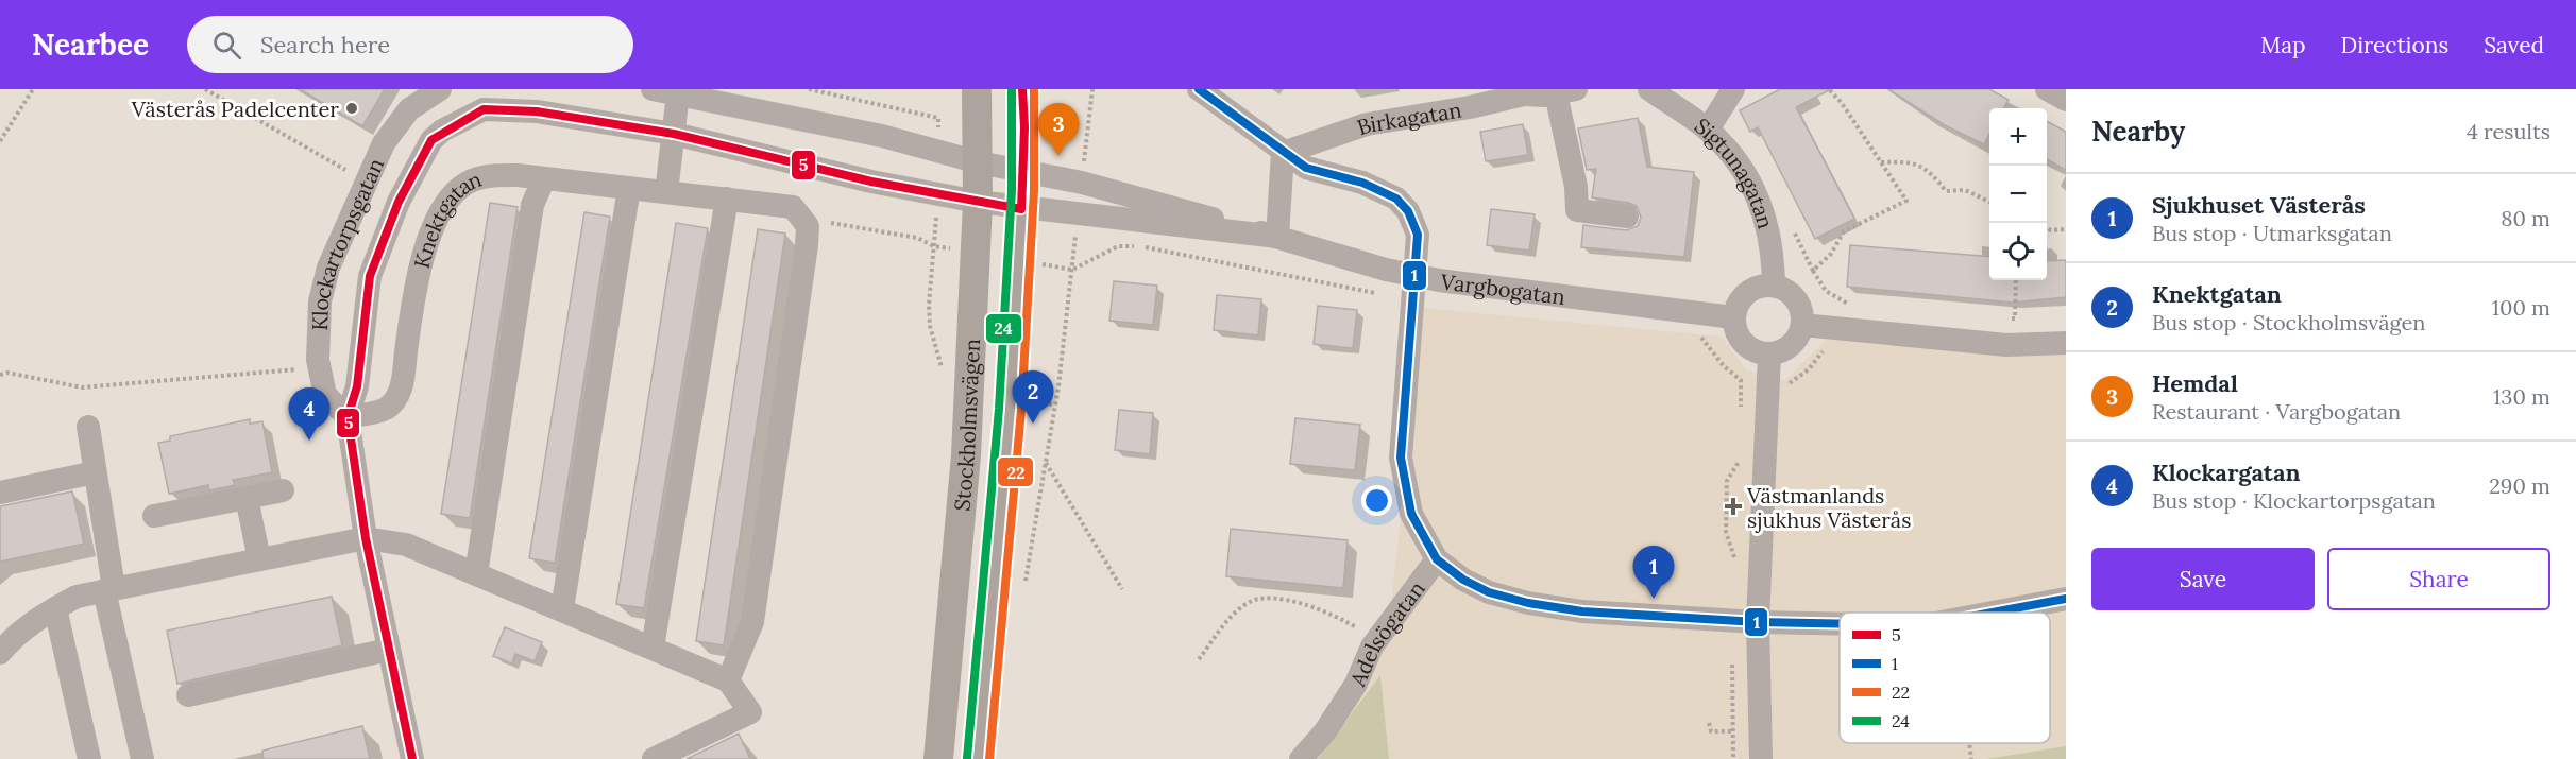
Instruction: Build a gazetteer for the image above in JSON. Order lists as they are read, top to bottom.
{
  "streets": {
    "main road": ["Stockholmsvägen"],
    "street": [
      "Birkagatan",
      "Sigtunagatan",
      "Knektgatan",
      "Klockartorpsgatan",
      "Vargbogatan",
      "Adelsögatan"
    ]
  },
  "crossings": [
    ["Birkagatan", "Adelsögatan"],
    ["Sigtunagatan", "Vargbogatan"],
    ["Knektgatan", "Klockartorpsgatan"],
    ["Vargbogatan", "Stockholmsvägen"],
    ["Vargbogatan", "Adelsögatan"]
  ],
  "places": {
    "other": ["Västerås Padelcenter"],
    "health": ["Västmanlands sjukhus Västerås"]
  },
  "lines": [
    "transit line 5",
    "transit line 1",
    "transit line 22",
    "transit line 24"
  ],
  "legend": [
    "5",
    "1",
    "22",
    "24"
  ],
  "page": {
    "header": "Nearbee",
    "search": "Search here",
    "nav": ["Map", "Directions", "Saved"],
    "heading": ["Nearby", "4 results"],
    "pins": [
      "3",
      "2",
      "4",
      "1"
    ],
    "map_buttons": ["+", "−"],
    "list": [
      {
        "mark": "1",
        "name": "Sjukhuset Västerås",
        "note": "Bus stop · Utmarksgatan",
        "value": "80 m"
      },
      {
        "mark": "2",
        "name": "Knektgatan",
        "note": "Bus stop · Stockholmsvägen",
        "value": "100 m"
      },
      {
        "mark": "3",
        "name": "Hemdal",
        "note": "Restaurant · Vargbogatan",
        "value": "130 m"
      },
      {
        "mark": "4",
        "name": "Klockargatan",
        "note": "Bus stop · Klockartorpsgatan",
        "value": "290 m"
      }
    ],
    "buttons": ["Save", "Share"]
  }
}
